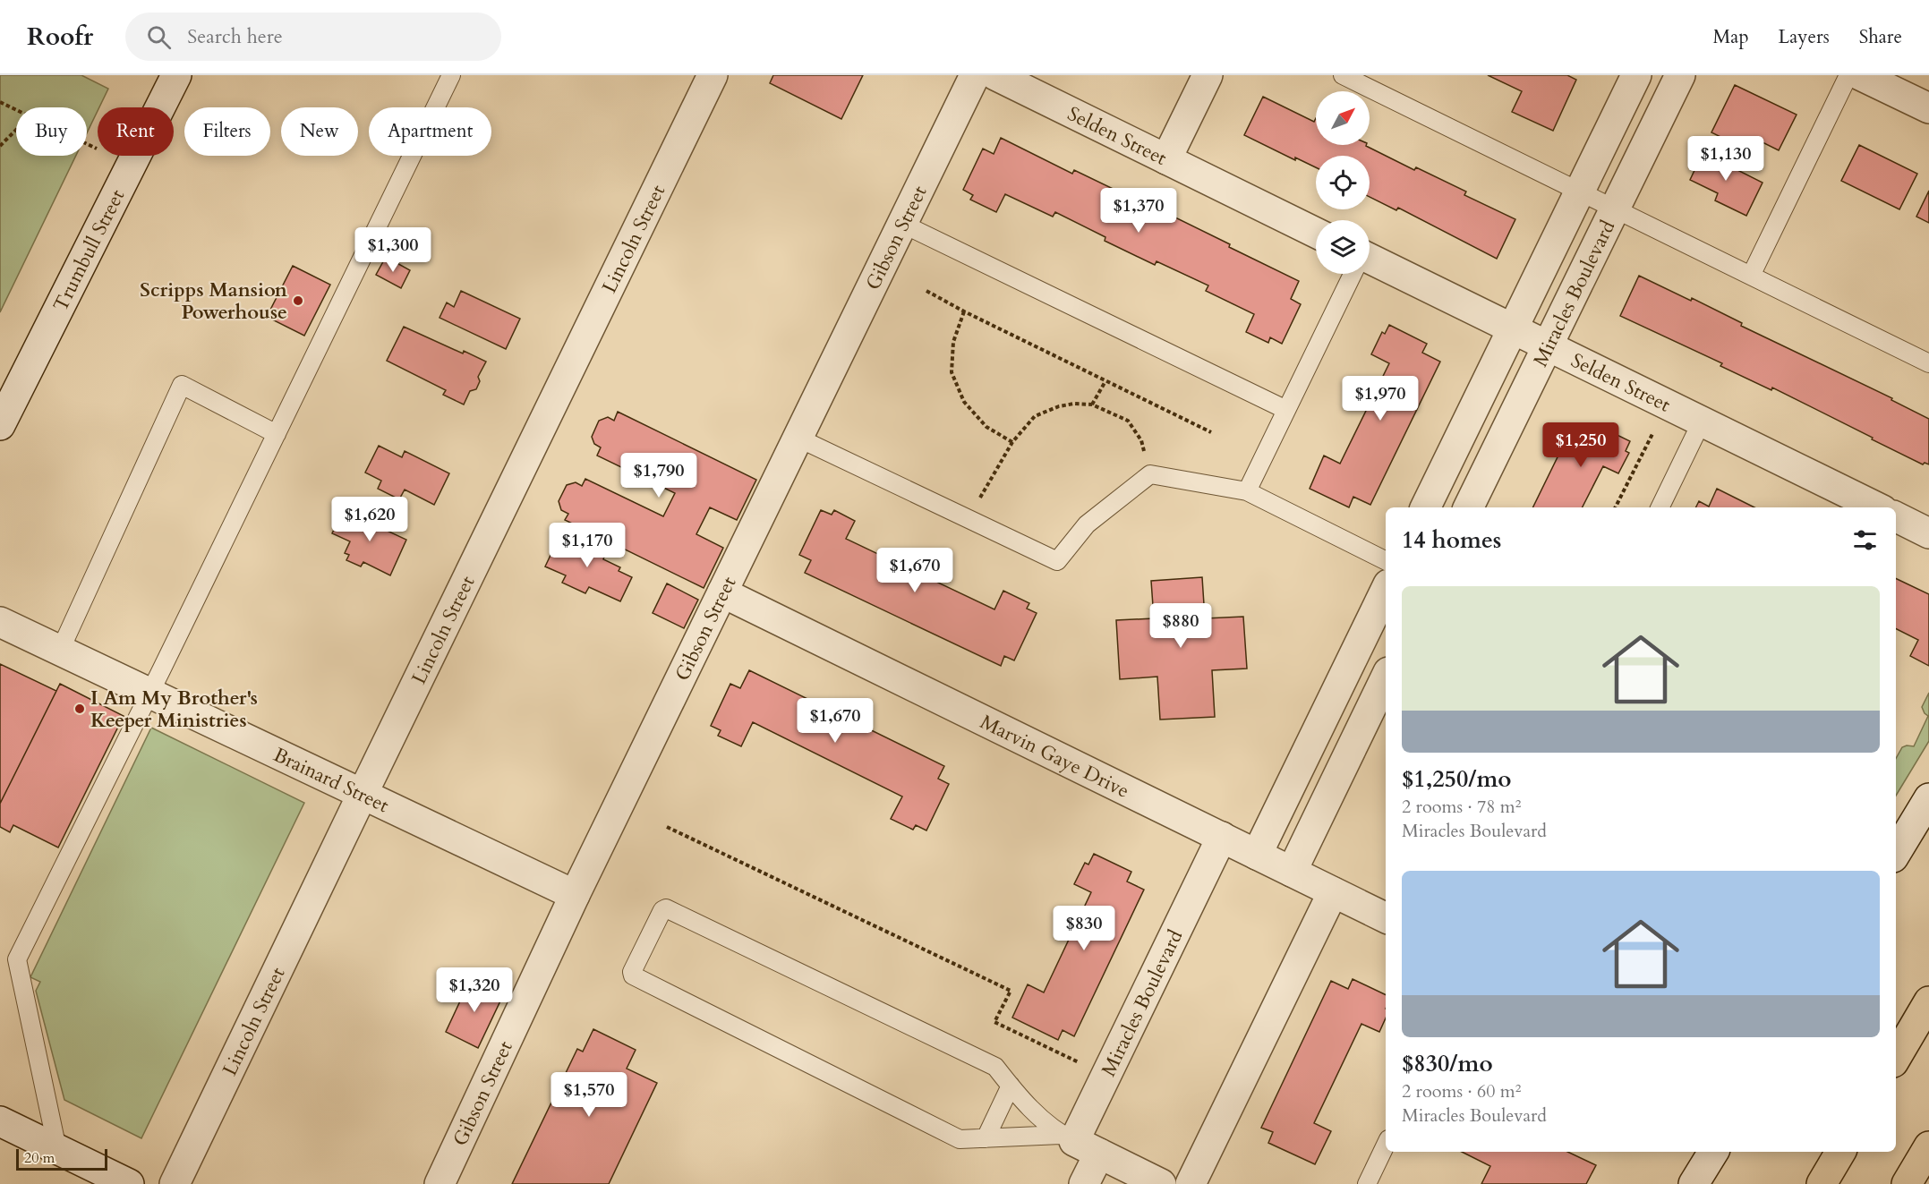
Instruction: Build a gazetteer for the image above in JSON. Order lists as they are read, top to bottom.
{
  "streets": {
    "street": [
      "Selden Street",
      "Lincoln Street",
      "Gibson Street",
      "Trumbull Street",
      "Miracles Boulevard",
      "Marvin Gaye Drive",
      "Brainard Street"
    ]
  },
  "crossings": [
    ["Selden Street", "Miracles Boulevard"],
    ["Lincoln Street", "Brainard Street"],
    ["Gibson Street", "Marvin Gaye Drive"],
    ["Gibson Street", "Brainard Street"],
    ["Miracles Boulevard", "Marvin Gaye Drive"]
  ],
  "places": ["Scripps Mansion Powerhouse", "I Am My Brother's Keeper Ministries"],
  "scale_bar": "20 m",
  "north": "top right",
  "page": {
    "header": "Roofr",
    "search": "Search here",
    "nav": ["Map", "Layers", "Share"],
    "chip": [
      "Buy",
      "Rent",
      "Filters",
      "New",
      "Apartment"
    ],
    "price": [
      "$1,130",
      "$1,370",
      "$1,300",
      "$1,970",
      "$1,250",
      "$1,790",
      "$1,620",
      "$1,170",
      "$1,670",
      "$880",
      "$1,670",
      "$830",
      "$1,320",
      "$1,570"
    ],
    "heading": "14 homes",
    "list": [
      {
        "name": "$1,250/mo",
        "note": "2 rooms · 78 m² · Miracles Boulevard"
      },
      {
        "name": "$830/mo",
        "note": "2 rooms · 60 m² · Miracles Boulevard"
      }
    ],
    "scale": "20 m"
  }
}
